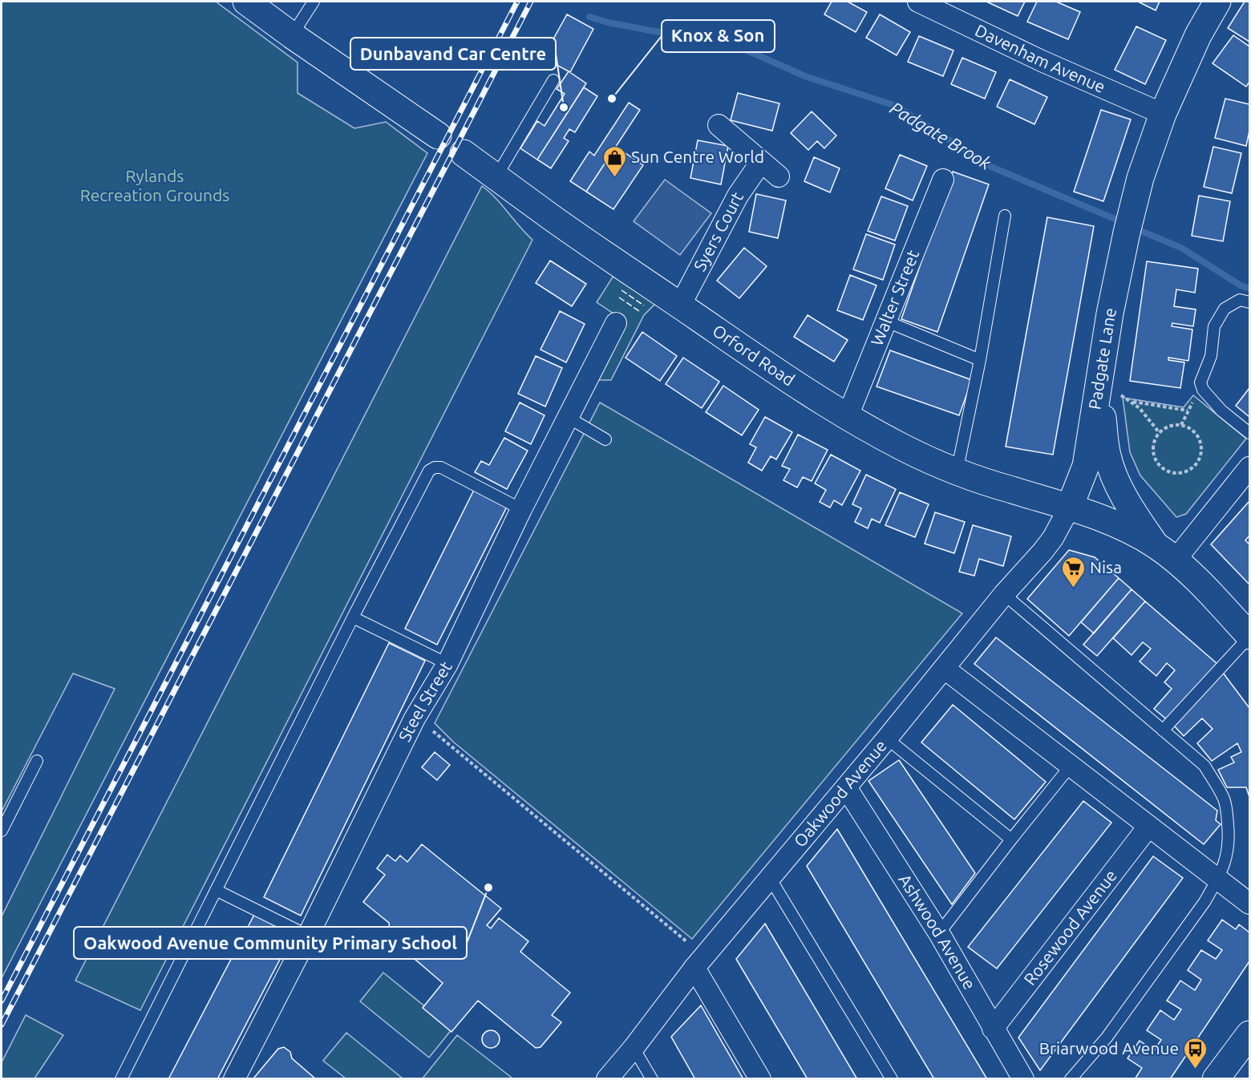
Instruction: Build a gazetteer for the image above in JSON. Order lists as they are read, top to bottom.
{
  "streets": {
    "main road": ["Orford Road", "Padgate Lane"],
    "street": [
      "Davenham Avenue",
      "Syers Court",
      "Walter Street",
      "Steel Street",
      "Oakwood Avenue",
      "Rosewood Avenue",
      "Ashwood Avenue"
    ]
  },
  "crossings": [
    ["Davenham Avenue", "Padgate Lane"],
    ["Syers Court", "Orford Road"],
    ["Walter Street", "Orford Road"],
    ["Orford Road", "Padgate Lane"],
    ["Orford Road", "Oakwood Avenue"],
    ["Padgate Lane", "Oakwood Avenue"],
    ["Oakwood Avenue", "Ashwood Avenue"],
    ["Rosewood Avenue", "Ashwood Avenue"]
  ],
  "water": ["Padgate Brook"],
  "parks": ["Rylands Recreation Grounds"],
  "places": {
    "other": ["Knox & Son", "Dunbavand Car Centre", "Oakwood Avenue Community Primary School"],
    "shop": ["Sun Centre World"],
    "supermarket": ["Nisa"],
    "bus stop": ["Briarwood Avenue"]
  }
}
